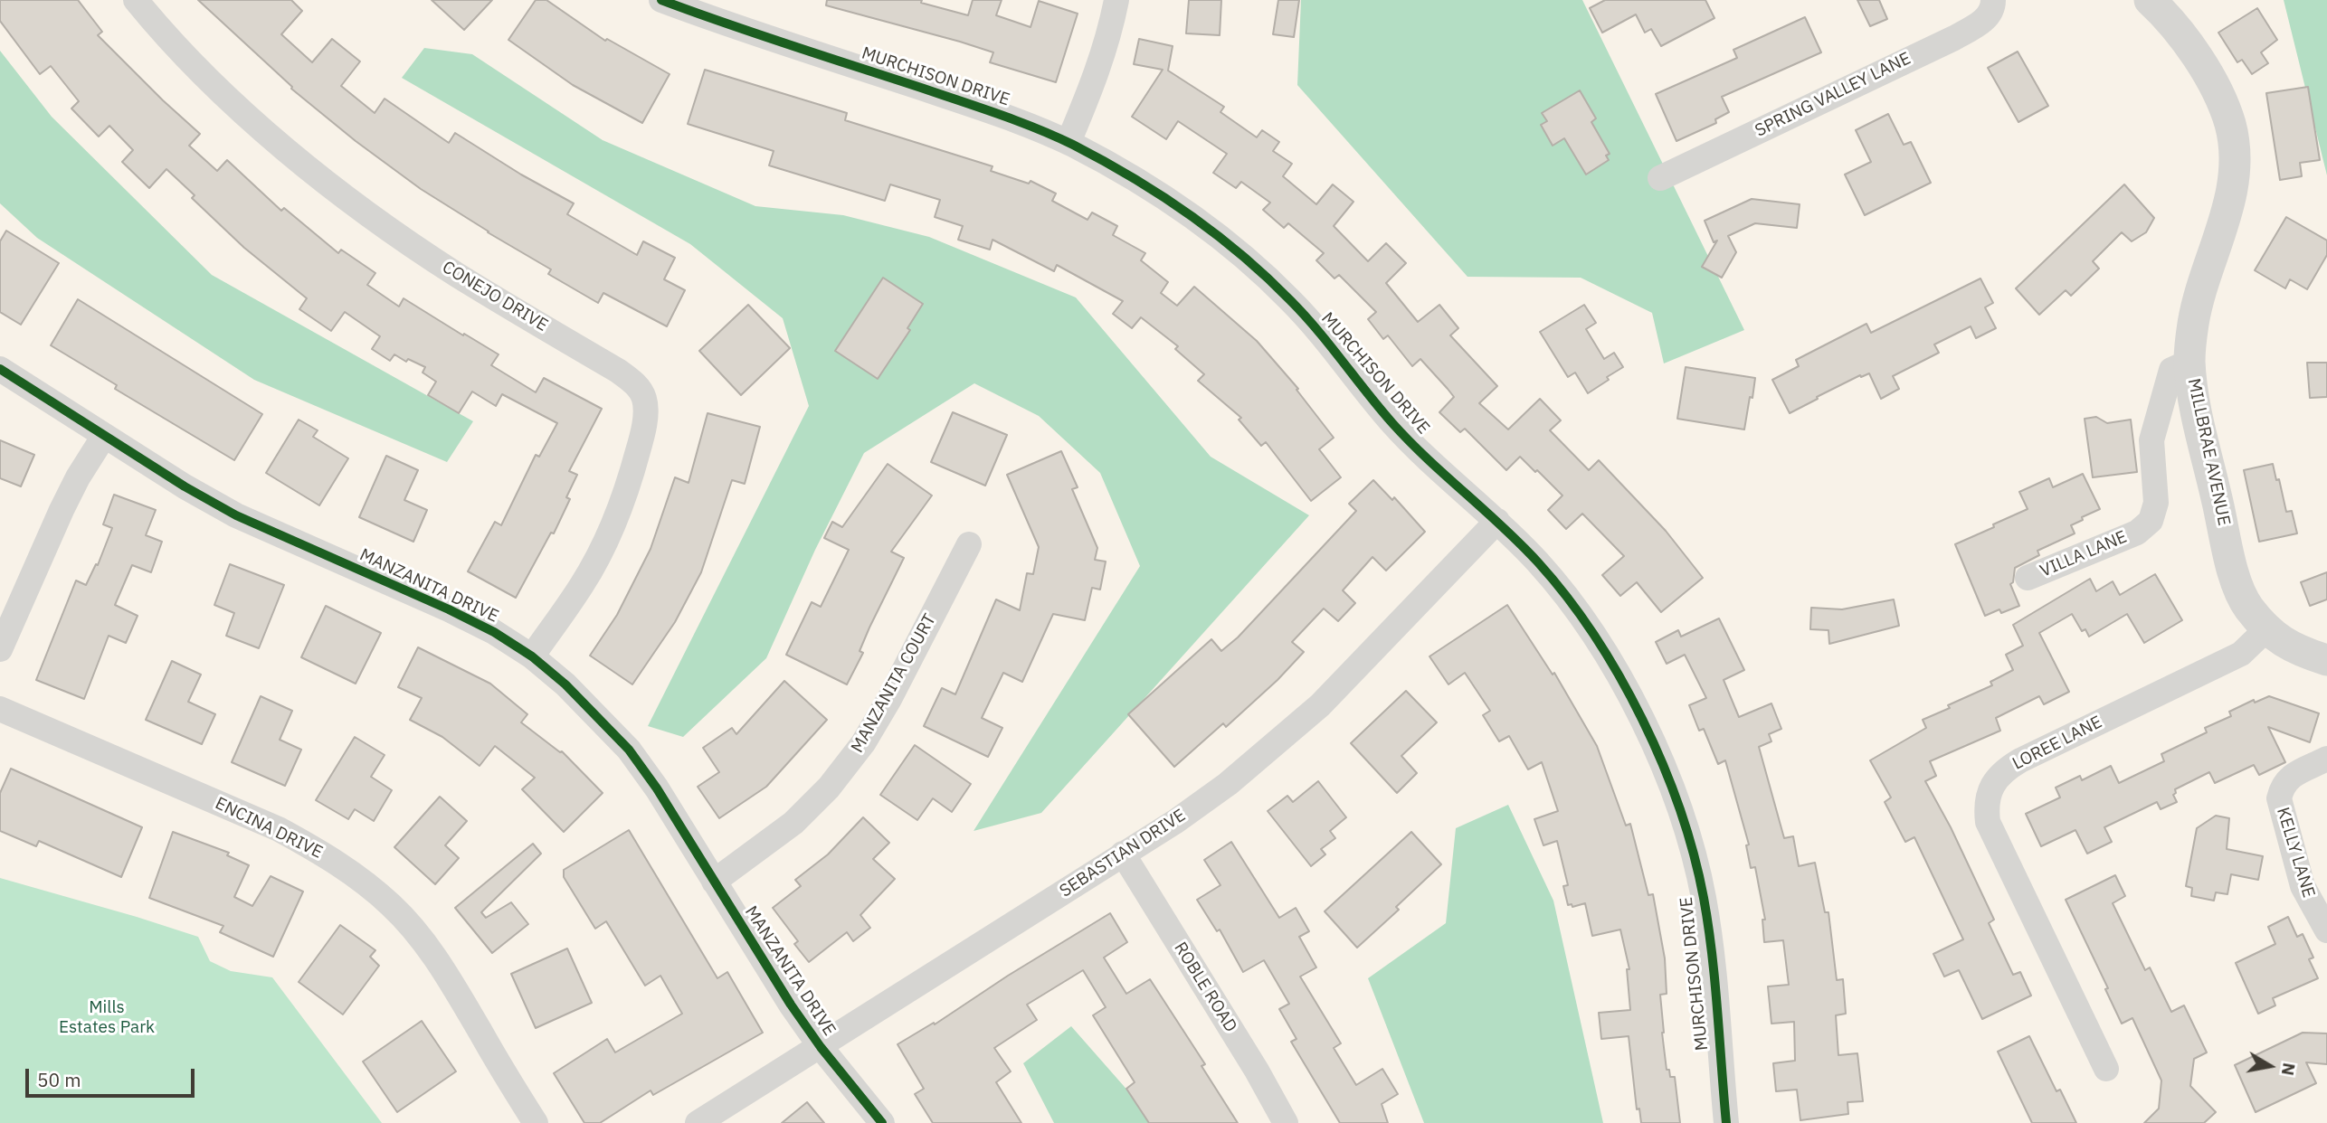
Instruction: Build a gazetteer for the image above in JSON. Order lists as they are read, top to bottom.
{
  "streets": {
    "street": [
      "MURCHISON DRIVE",
      "SPRING VALLEY LANE",
      "CONEJO DRIVE",
      "MILLBRAE AVENUE",
      "VILLA LANE",
      "MANZANITA DRIVE",
      "MANZANITA COURT",
      "LOREE LANE",
      "ENCINA DRIVE",
      "KELLY LANE",
      "SEBASTIAN DRIVE",
      "ROBLE ROAD"
    ]
  },
  "crossings": [
    ["MURCHISON DRIVE", "SEBASTIAN DRIVE"],
    ["CONEJO DRIVE", "MANZANITA DRIVE"],
    ["MILLBRAE AVENUE", "VILLA LANE"],
    ["MILLBRAE AVENUE", "LOREE LANE"],
    ["MANZANITA DRIVE", "MANZANITA COURT"],
    ["MANZANITA DRIVE", "SEBASTIAN DRIVE"],
    ["SEBASTIAN DRIVE", "ROBLE ROAD"]
  ],
  "parks": ["Mills Estates Park"],
  "scale_bar": "50 m",
  "north": "right"
}
